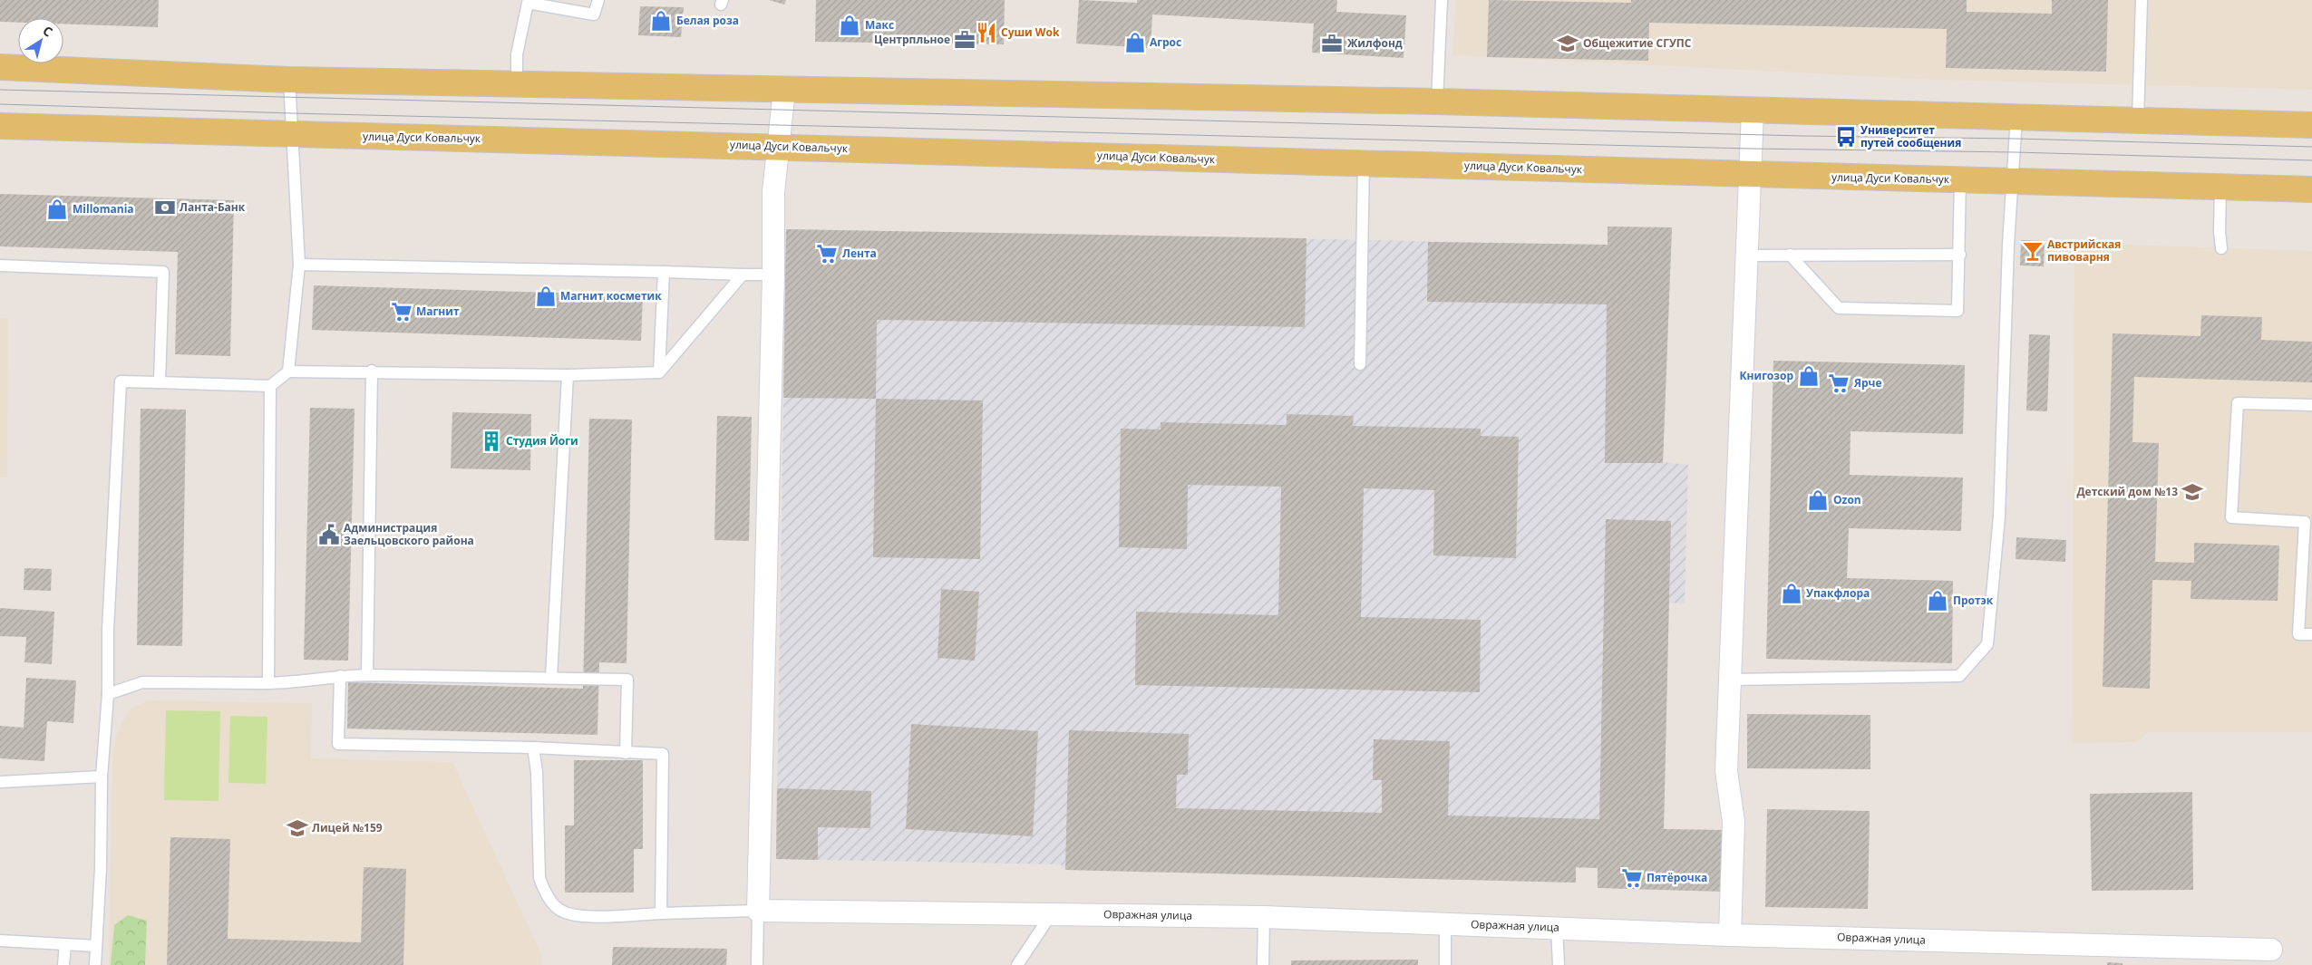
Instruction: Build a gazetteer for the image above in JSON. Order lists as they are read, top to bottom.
{
  "streets": {
    "main road": ["улица Дуси Ковальчук"],
    "street": ["Овражная улица"]
  },
  "places": {
    "shop": [
      "Белая роза",
      "Макс",
      "Агрос",
      "Millomania",
      "Магнит косметик",
      "Книгозор",
      "Ozon",
      "Упакфлора",
      "Протэк"
    ],
    "restaurant": ["Суши Wok"],
    "office": ["Центрпльное", "Жилфонд"],
    "school or university": ["Общежитие СГУПС", "Детский дом №13", "Лицей №159"],
    "bus stop": ["Университет путей сообщения"],
    "bank": ["Ланта-Банк"],
    "bar": ["Австрийская пивоварня"],
    "supermarket": [
      "Лента",
      "Магнит",
      "Ярче",
      "Пятёрочка"
    ],
    "building": ["Студия Йоги"],
    "public building": ["Администрация Заельцовского района"]
  },
  "north": "top right"
}
